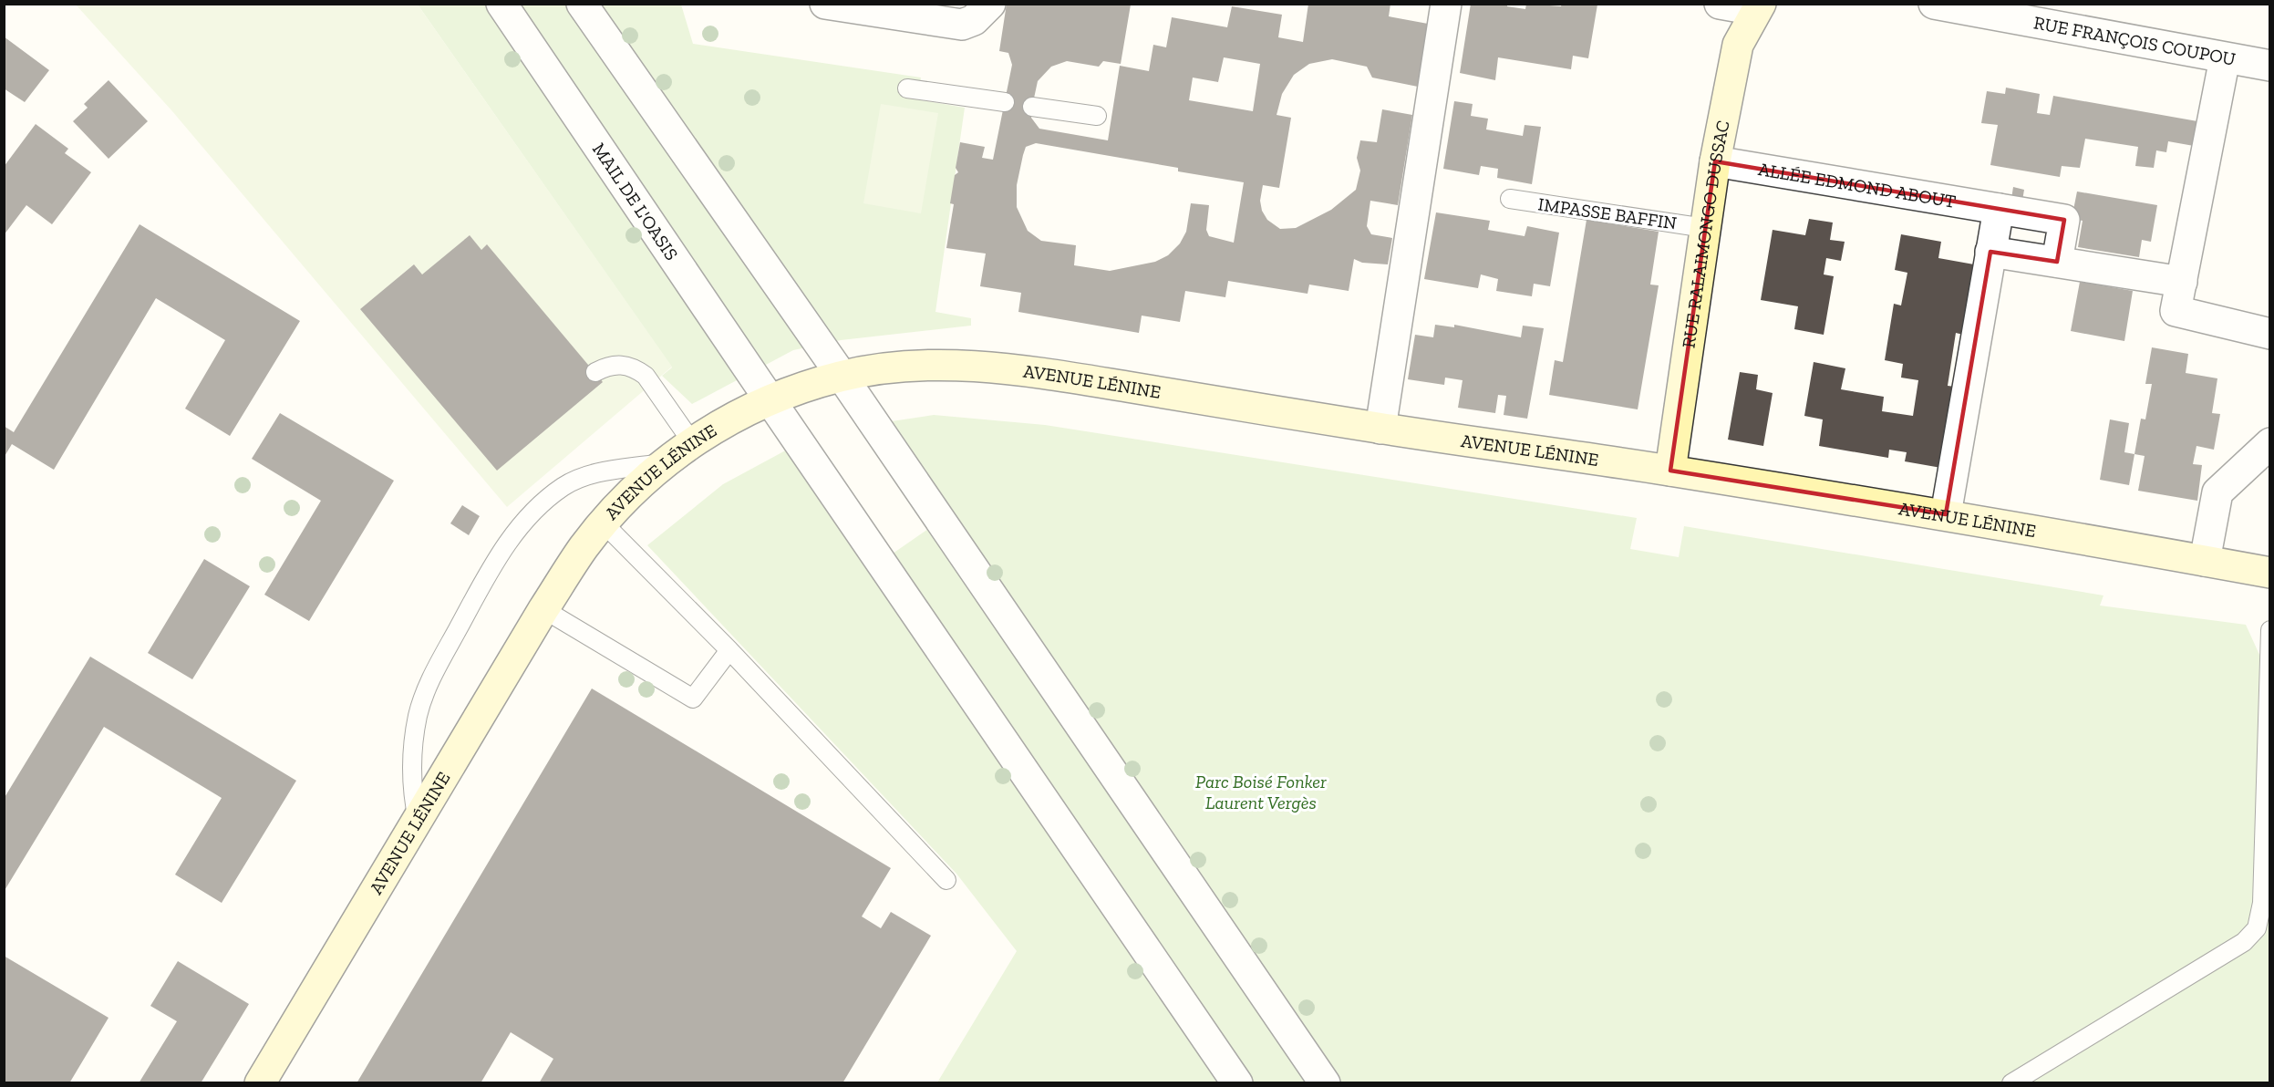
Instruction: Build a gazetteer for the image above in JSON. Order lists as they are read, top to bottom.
{
  "streets": {
    "street": [
      "RUE FRANÇOIS COUPOU",
      "ALLÉE EDMOND ABOUT",
      "MAIL DE L'OASIS",
      "RUE RALAIMONGO DUSSAC",
      "AVENUE LÉNINE"
    ],
    "lane": ["IMPASSE BAFFIN"]
  },
  "crossings": [
    ["ALLÉE EDMOND ABOUT", "RUE RALAIMONGO DUSSAC"],
    ["MAIL DE L'OASIS", "AVENUE LÉNINE"],
    ["IMPASSE BAFFIN", "RUE RALAIMONGO DUSSAC"],
    ["RUE RALAIMONGO DUSSAC", "AVENUE LÉNINE"]
  ],
  "parks": ["Parc Boisé Fonker Laurent Vergès"]
}
